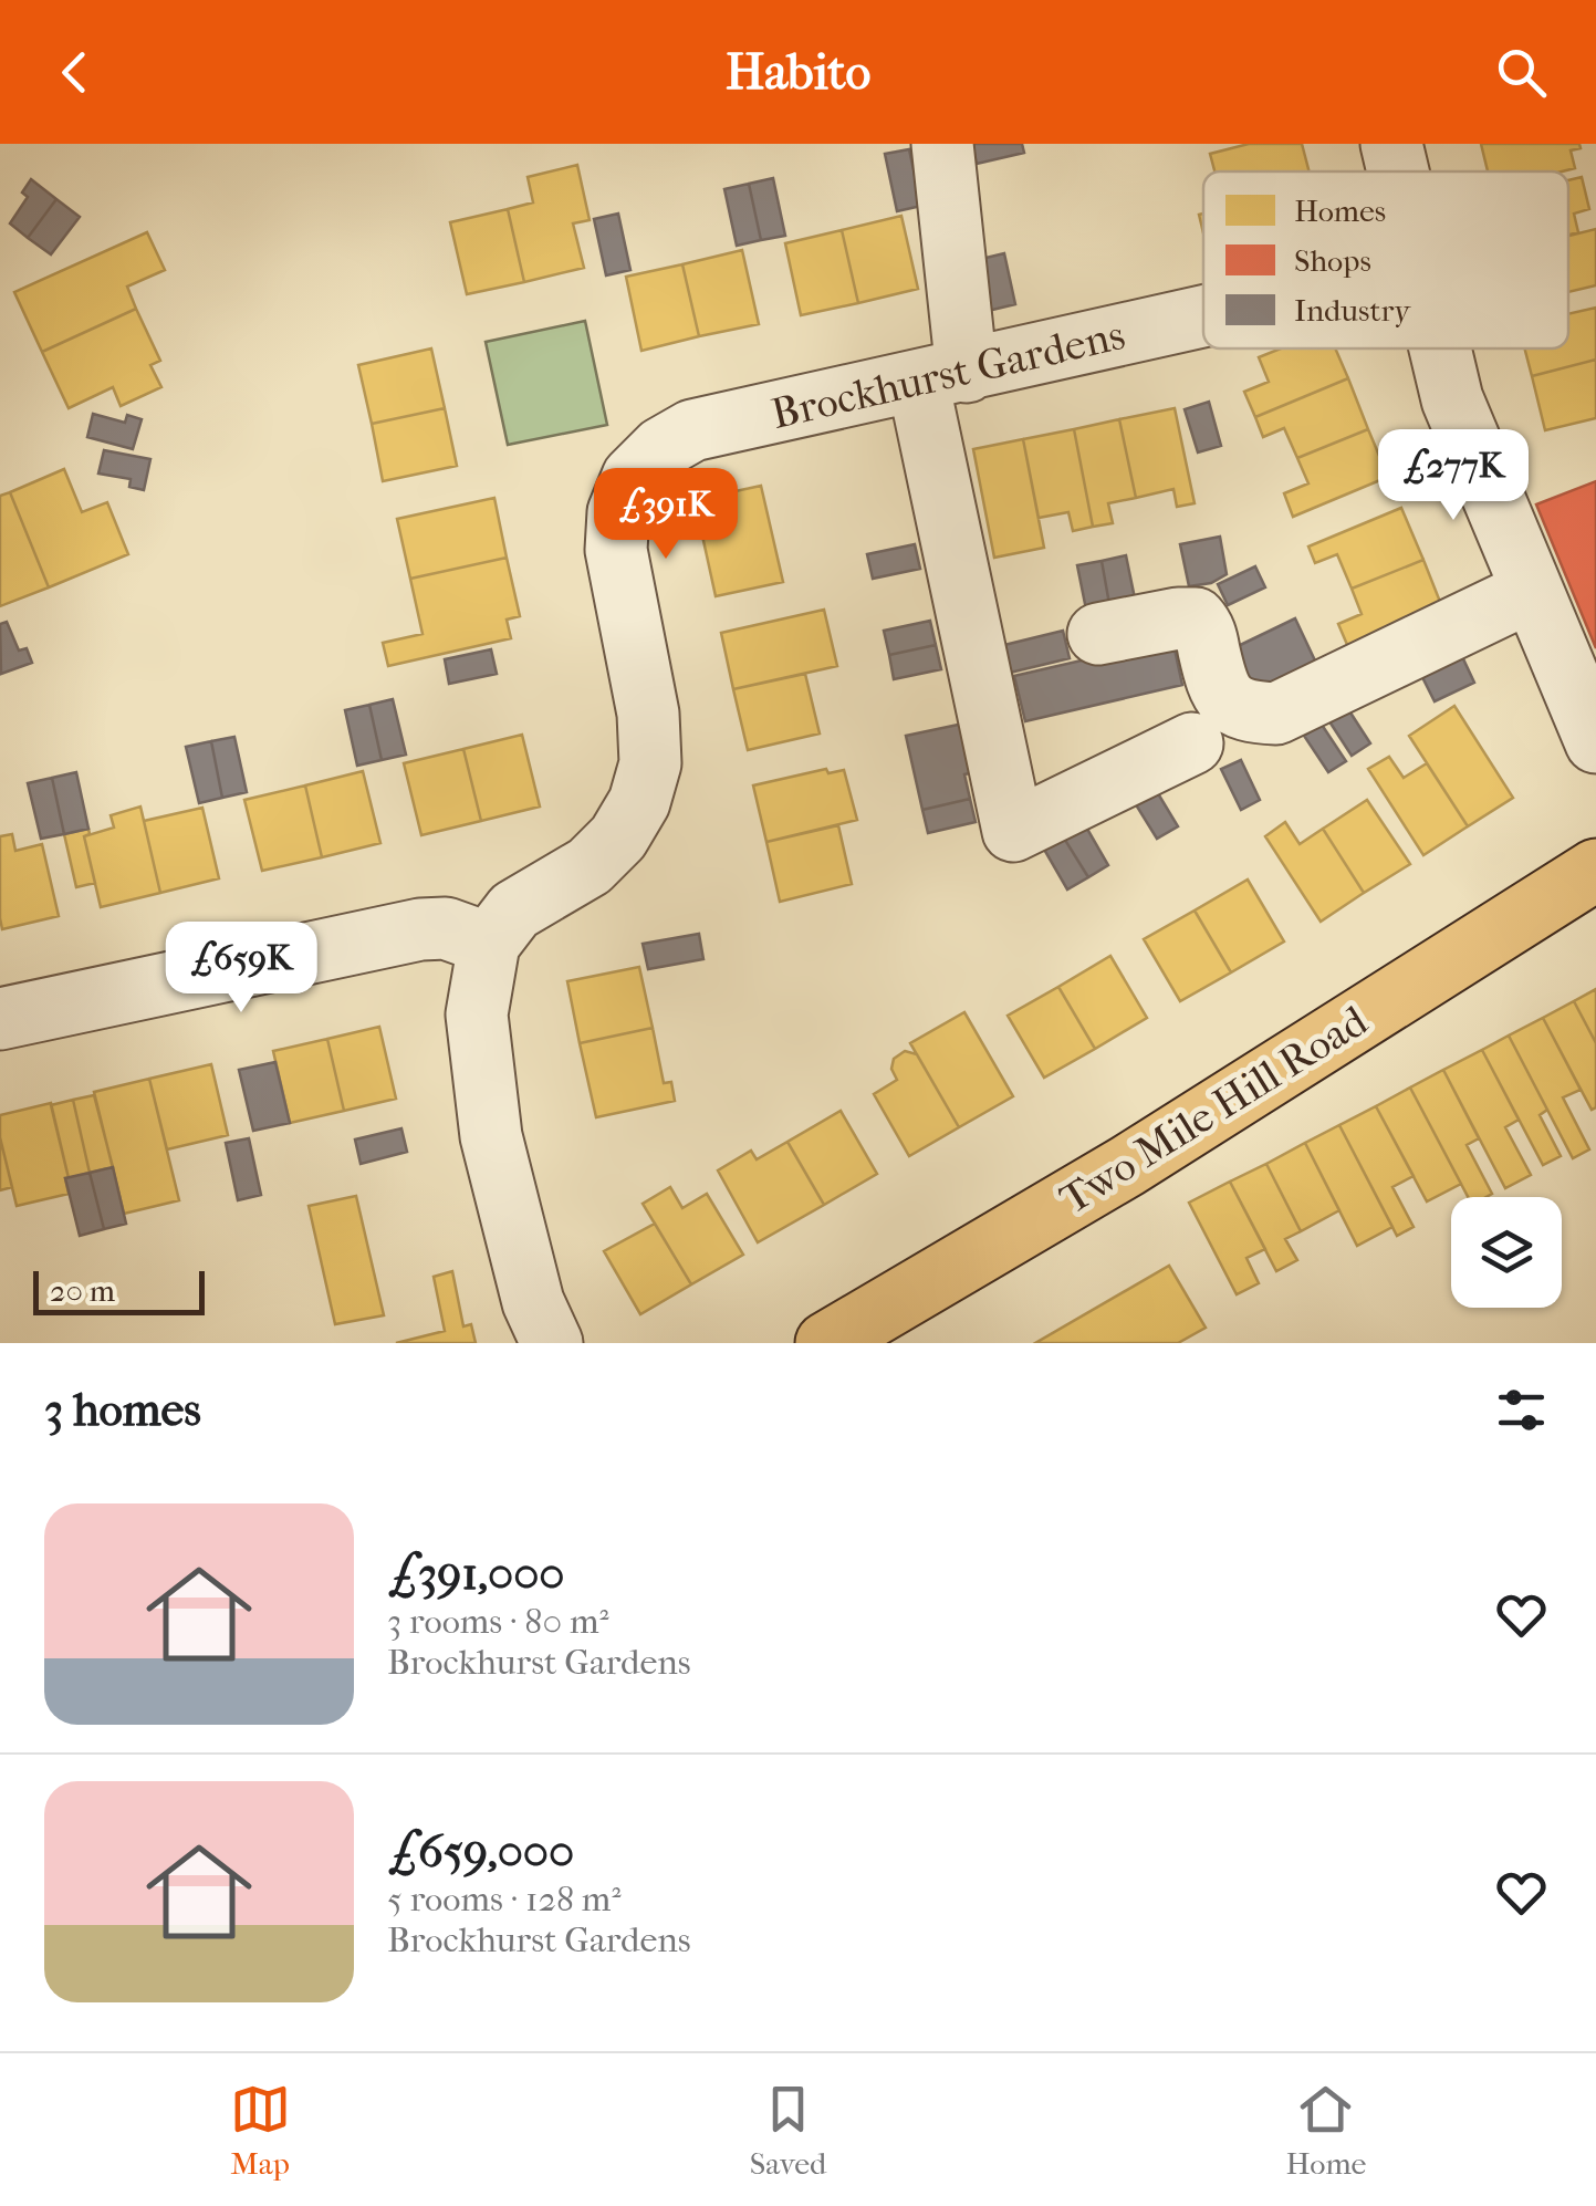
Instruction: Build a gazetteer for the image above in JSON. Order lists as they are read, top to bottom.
{
  "streets": {
    "main road": ["Two Mile Hill Road"],
    "street": ["Brockhurst Gardens"]
  },
  "legend": ["Homes", "Shops", "Industry"],
  "scale_bar": "20 m",
  "page": {
    "header": "Habito",
    "price": ["£277K", "£391K", "£659K"],
    "scale": "20 m",
    "heading": "3 homes",
    "list": [
      {
        "name": "£391,000",
        "note": "3 rooms · 80 m² · Brockhurst Gardens"
      },
      {
        "name": "£659,000",
        "note": "5 rooms · 128 m² · Brockhurst Gardens"
      }
    ],
    "tabs": ["Map", "Saved", "Home"]
  }
}
